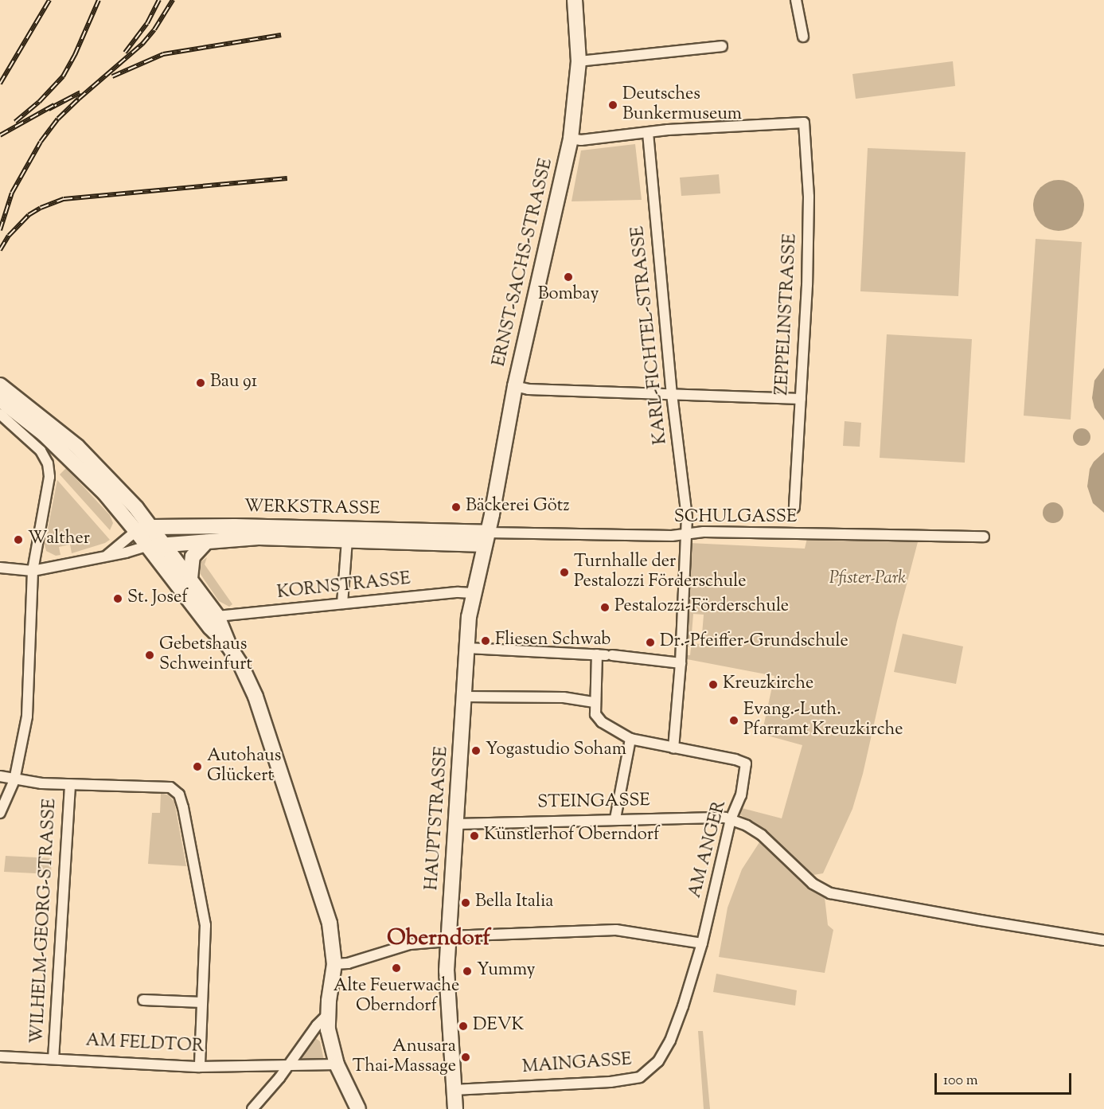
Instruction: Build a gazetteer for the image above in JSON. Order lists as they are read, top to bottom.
{
  "streets": {
    "main road": ["ERNST-SACHS-STRASSE", "WERKSTRASSE", "HAUPTSTRASSE"],
    "street": [
      "ZEPPELINSTRASSE",
      "KARL-FICHTEL-STRASSE",
      "SCHULGASSE",
      "KORNSTRASSE",
      "STEINGASSE",
      "AM ANGER",
      "WILHELM-GEORG-STRASSE",
      "AM FELDTOR",
      "MAINGASSE"
    ]
  },
  "crossings": [
    ["ERNST-SACHS-STRASSE", "WERKSTRASSE"],
    ["ERNST-SACHS-STRASSE", "SCHULGASSE"],
    ["ERNST-SACHS-STRASSE", "HAUPTSTRASSE"],
    ["ZEPPELINSTRASSE", "KARL-FICHTEL-STRASSE"],
    ["KARL-FICHTEL-STRASSE", "SCHULGASSE"],
    ["KARL-FICHTEL-STRASSE", "AM ANGER"],
    ["WERKSTRASSE", "SCHULGASSE"],
    ["WERKSTRASSE", "HAUPTSTRASSE"],
    ["SCHULGASSE", "HAUPTSTRASSE"],
    ["KORNSTRASSE", "HAUPTSTRASSE"],
    ["STEINGASSE", "HAUPTSTRASSE"],
    ["STEINGASSE", "AM ANGER"],
    ["HAUPTSTRASSE", "MAINGASSE"],
    ["AM ANGER", "MAINGASSE"],
    ["WILHELM-GEORG-STRASSE", "AM FELDTOR"]
  ],
  "districts": ["Oberndorf"],
  "parks": ["Pfister-Park"],
  "places": [
    "Deutsches Bunkermuseum",
    "Bombay",
    "Bau 91",
    "Bäckerei Götz",
    "Walther",
    "Turnhalle der Pestalozzi Förderschule",
    "St. Josef",
    "Pestalozzi-Förderschule",
    "Fliesen Schwab",
    "Dr.-Pfeiffer-Grundschule",
    "Gebetshaus Schweinfurt",
    "Kreuzkirche",
    "Evang.-Luth. Pfarramt Kreuzkirche",
    "Yogastudio Soham",
    "Autohaus Glückert",
    "Künstlerhof Oberndorf",
    "Bella Italia",
    "Alte Feuerwache Oberndorf",
    "Yummy",
    "DEVK",
    "Anusara Thai-Massage"
  ],
  "scale_bar": "100 m"
}
